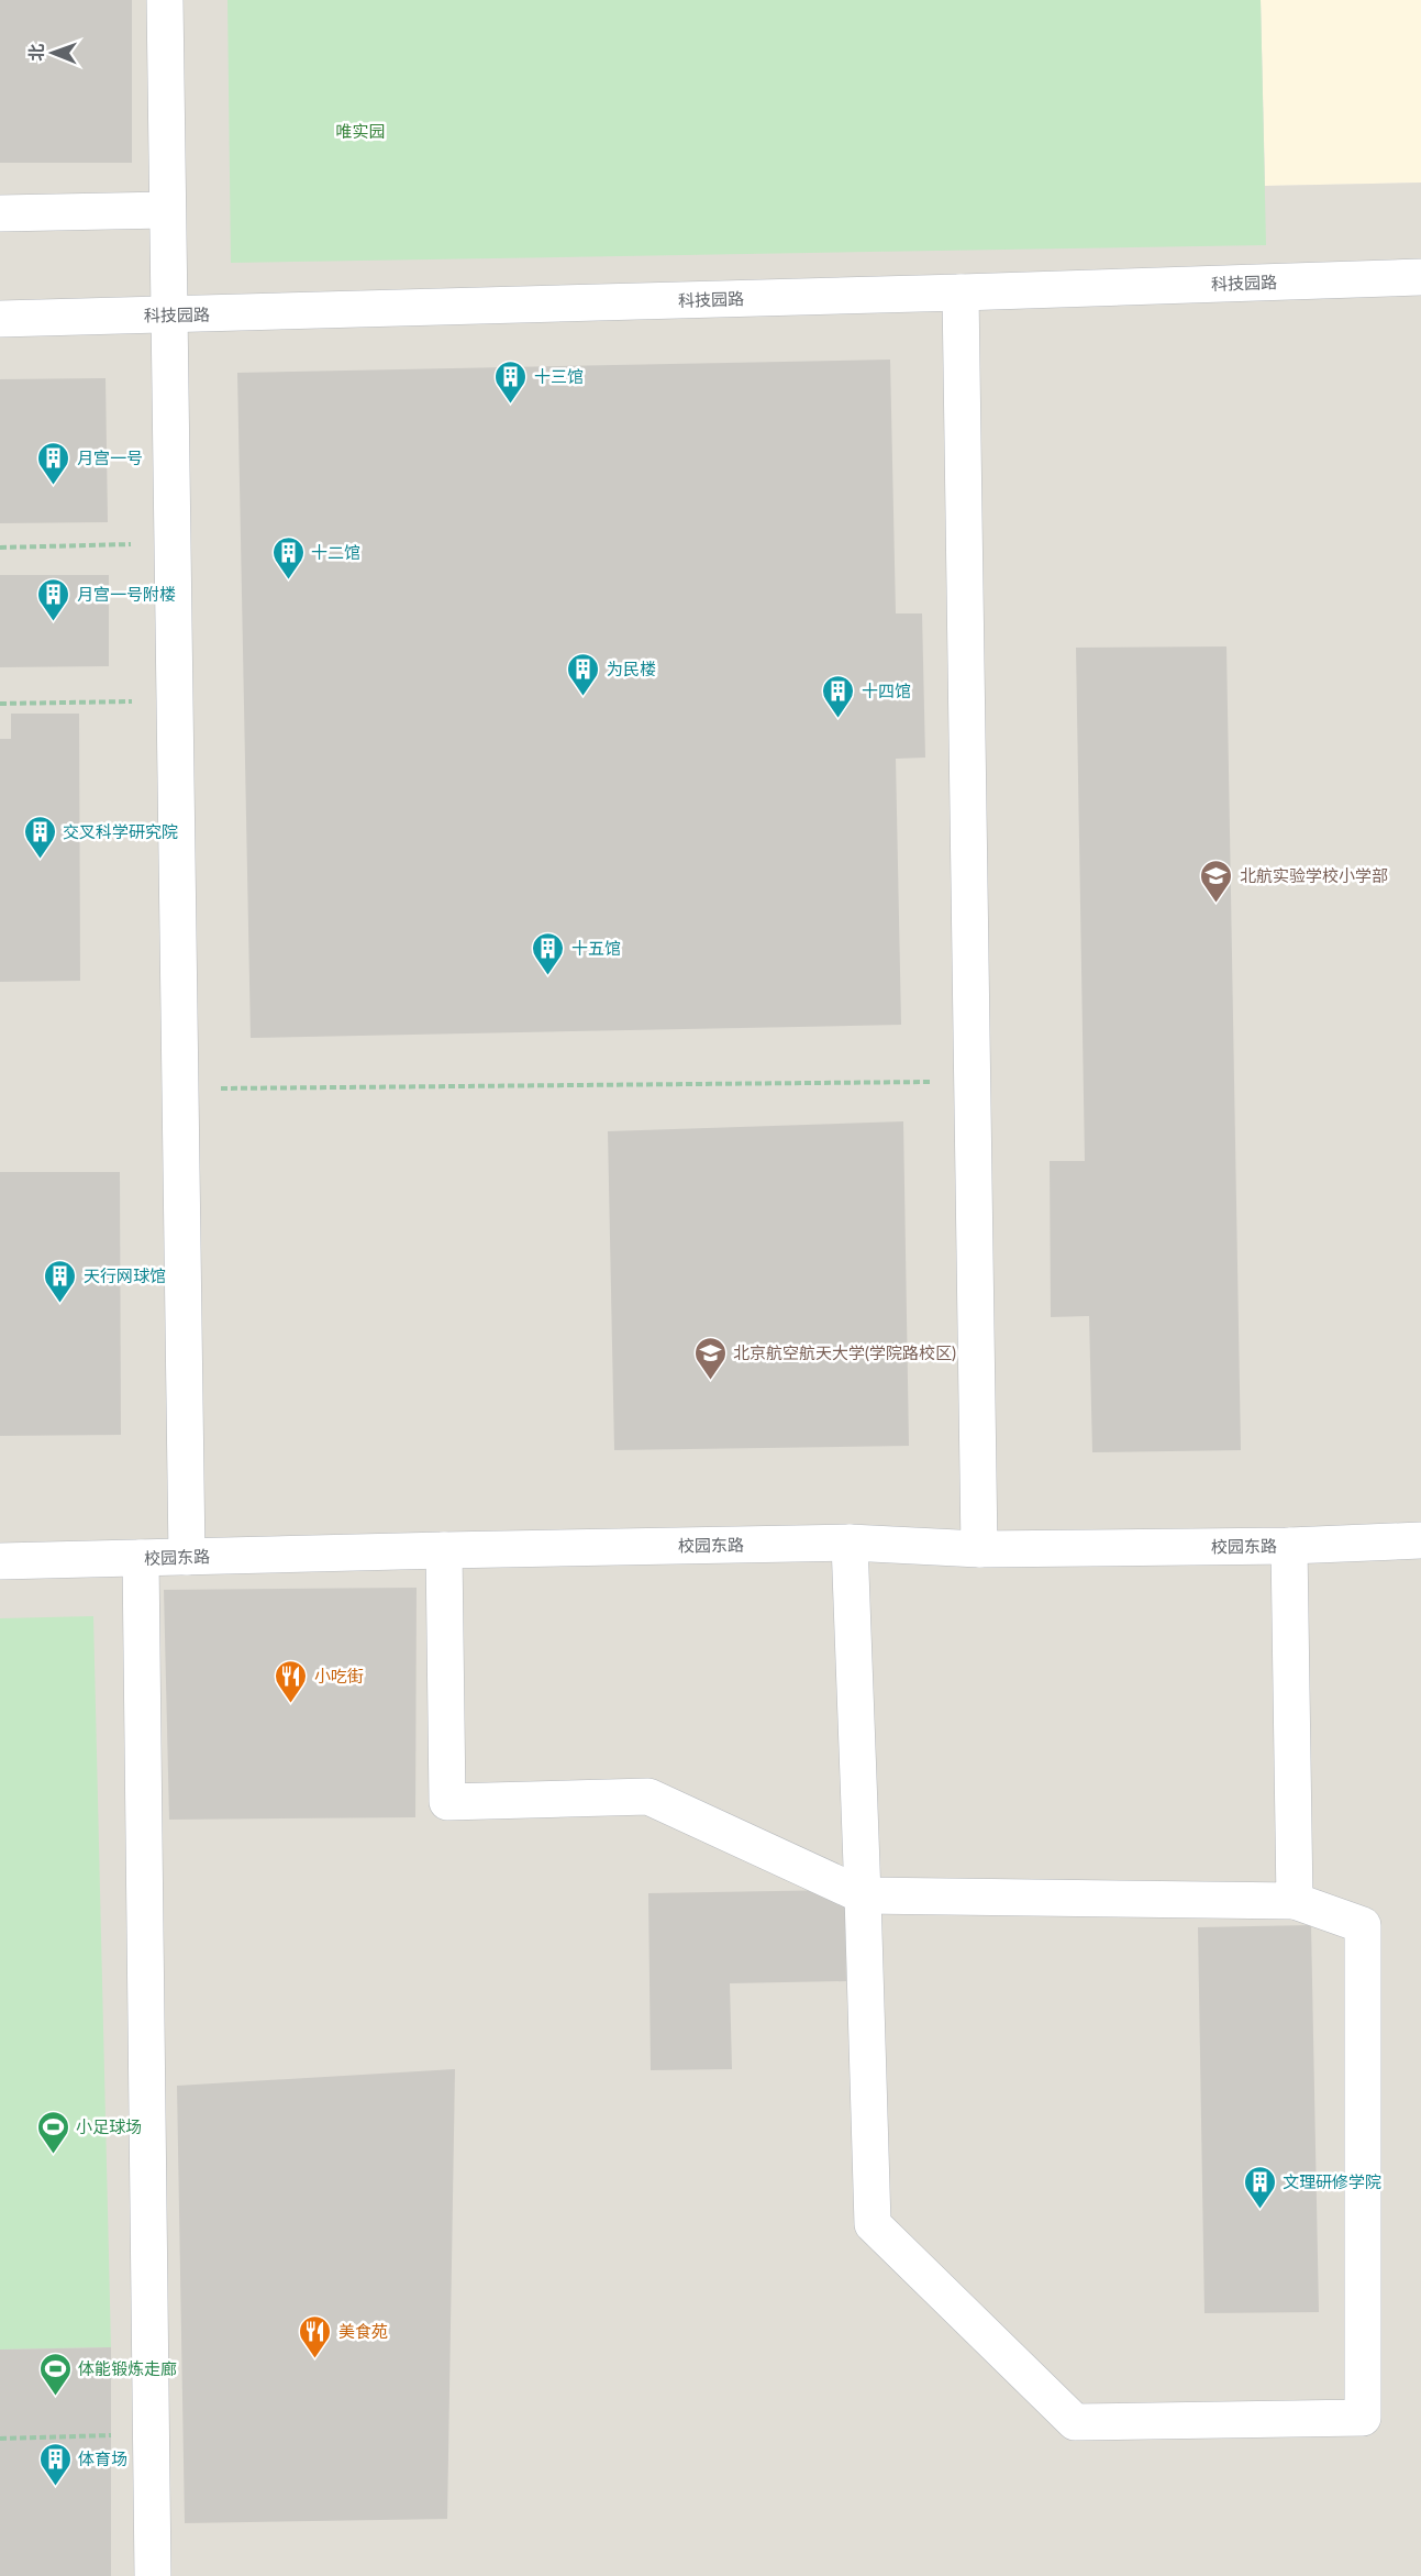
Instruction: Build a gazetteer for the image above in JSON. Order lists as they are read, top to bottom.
{
  "streets": {
    "street": ["科技园路", "校园东路"]
  },
  "parks": ["唯实园"],
  "places": {
    "building": [
      "十三馆",
      "月宫一号",
      "十二馆",
      "月宫一号附楼",
      "为民楼",
      "十四馆",
      "交叉科学研究院",
      "十五馆",
      "天行网球馆",
      "文理研修学院",
      "体育场"
    ],
    "school or university": ["北航实验学校小学部", "北京航空航天大学(学院路校区)"],
    "restaurant": ["小吃街", "美食苑"],
    "sports": ["小足球场", "体能锻炼走廊"]
  },
  "north": "left"
}
